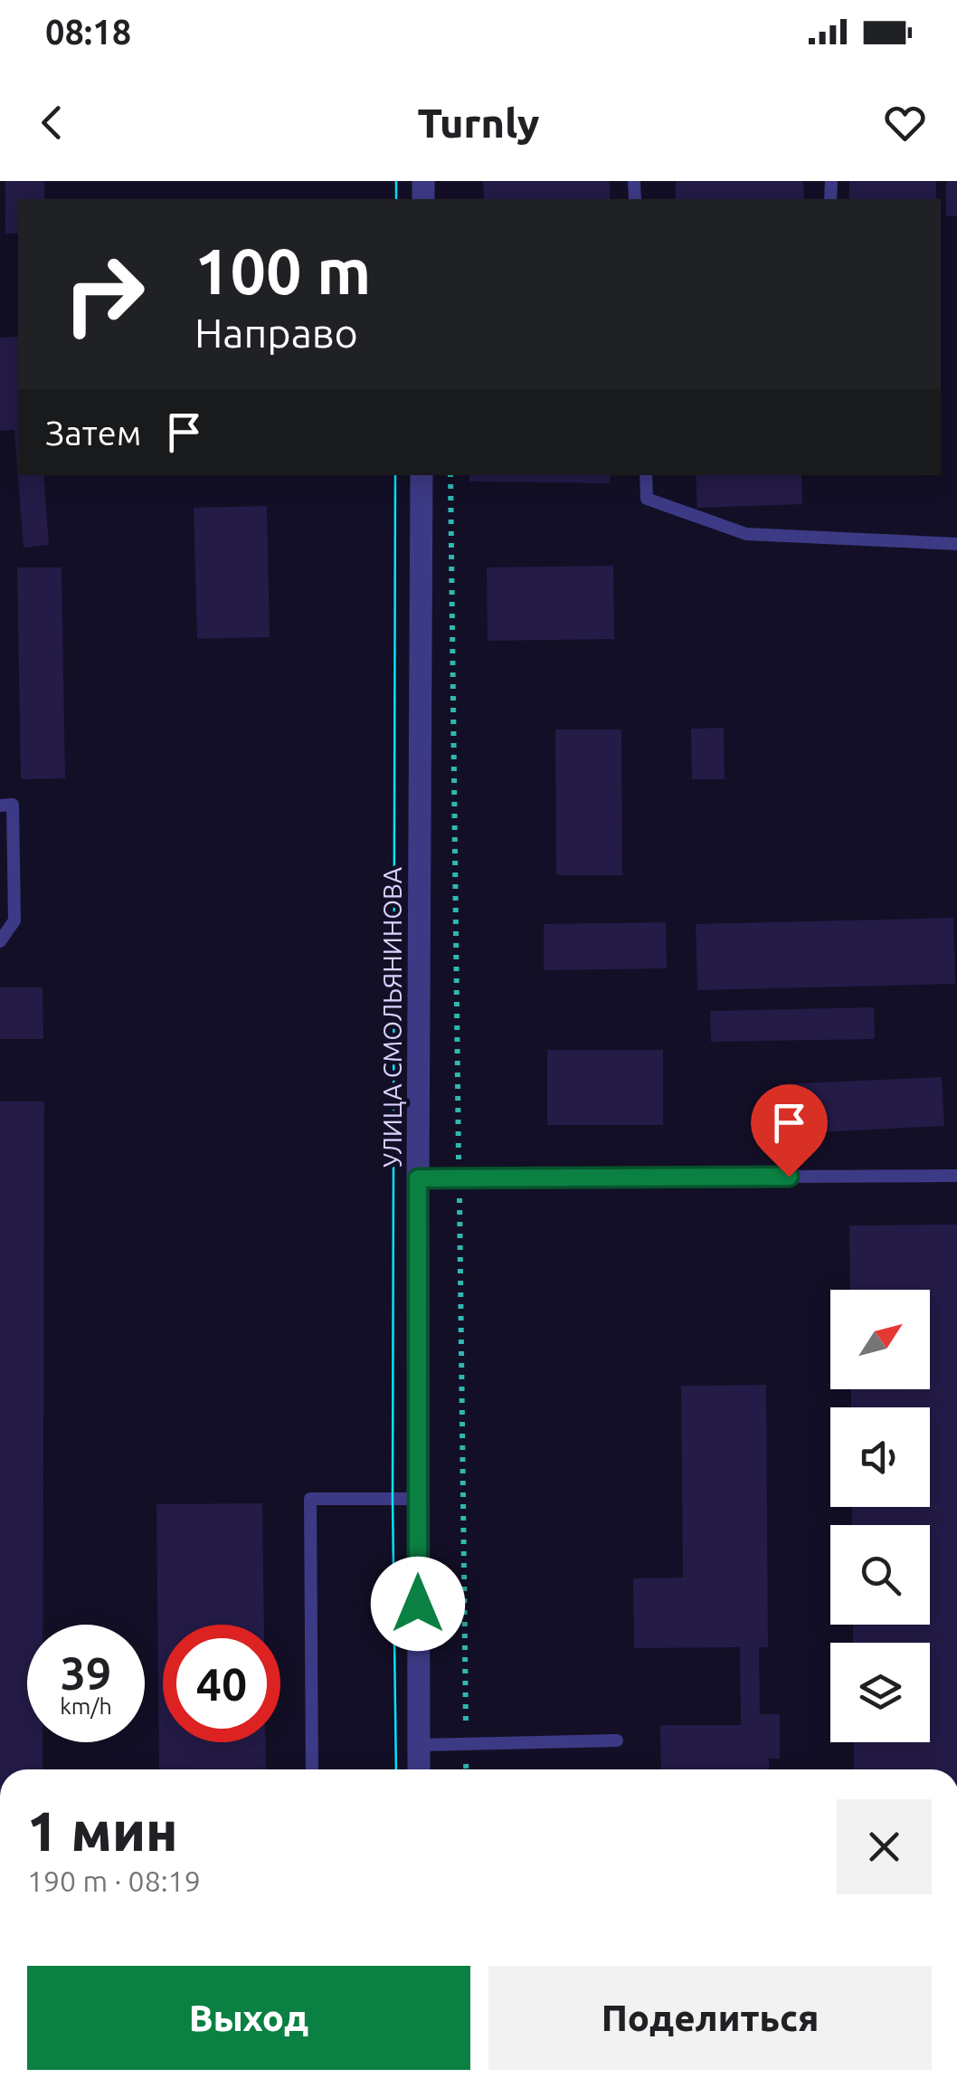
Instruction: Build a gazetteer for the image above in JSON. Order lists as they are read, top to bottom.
{
  "streets": {
    "street": ["УЛИЦА СМОЛЬЯНИНОВА"]
  },
  "north": "top right",
  "page": {
    "status": "08:18",
    "header": "Turnly",
    "turn": ["100 m", "Направо"],
    "then": "Затем",
    "speed": "39 km/h",
    "limit": "40",
    "heading": ["1 мин", "190 m · 08:19"],
    "buttons": ["Выход", "Поделиться"]
  }
}
